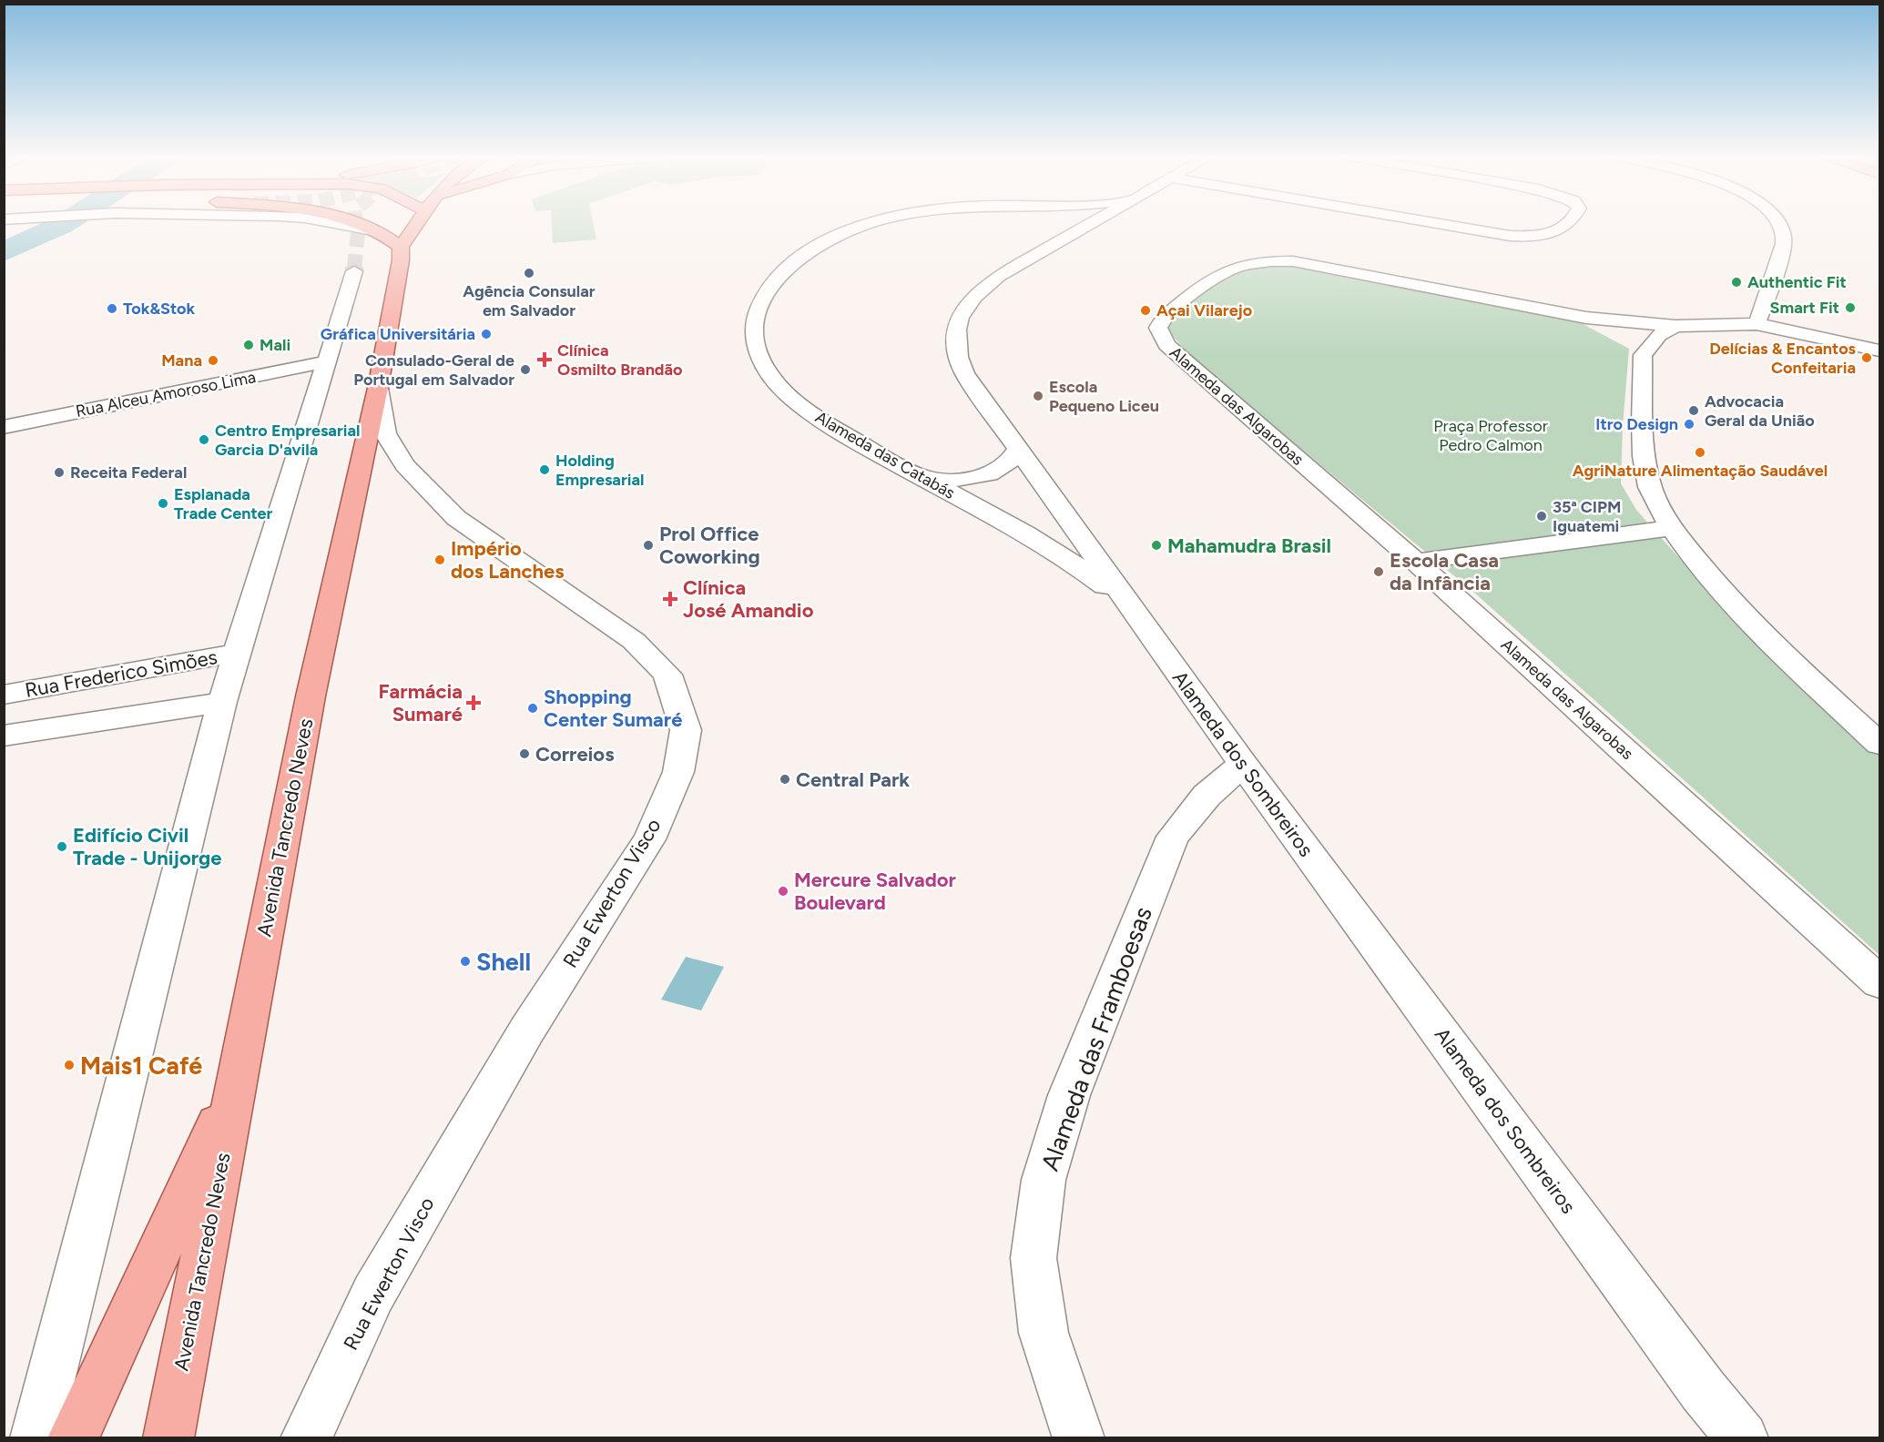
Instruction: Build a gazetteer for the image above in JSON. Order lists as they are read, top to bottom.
{
  "streets": {
    "main road": ["Avenida Tancredo Neves"],
    "street": [
      "Rua Alceu Amoroso Lima",
      "Alameda das Algarobas",
      "Alameda das Catabás",
      "Rua Frederico Simões",
      "Alameda dos Sombreiros",
      "Rua Ewerton Visco",
      "Alameda das Framboesas"
    ]
  },
  "crossings": [
    ["Alameda das Catabás", "Alameda dos Sombreiros"],
    ["Alameda dos Sombreiros", "Alameda das Framboesas"],
    ["Avenida Tancredo Neves", "Rua Ewerton Visco"]
  ],
  "parks": ["Praça Professor Pedro Calmon"],
  "places": {
    "other": [
      "Agência Consular em Salvador",
      "Authentic Fit",
      "Smart Fit",
      "Tok&Stok",
      "Açai Vilarejo",
      "Gráfica Universitária",
      "Mali",
      "Delícias & Encantos Confeitaria",
      "Mana",
      "Consulado-Geral de Portugal em Salvador",
      "Escola Pequeno Liceu",
      "Advocacia Geral da União",
      "Itro Design",
      "Centro Empresarial Garcia D'avila",
      "AgriNature Alimentação Saudável",
      "Holding Empresarial",
      "Receita Federal",
      "Esplanada Trade Center",
      "35ª CIPM Iguatemi",
      "Prol Office Coworking",
      "Mahamudra Brasil",
      "Império dos Lanches",
      "Escola Casa da Infância",
      "Shopping Center Sumaré",
      "Correios",
      "Central Park",
      "Edifício Civil Trade - Unijorge",
      "Mercure Salvador Boulevard",
      "Shell",
      "Mais1 Café"
    ],
    "health": ["Clínica Osmilto Brandão", "Clínica José Amandio", "Farmácia Sumaré"]
  }
}
